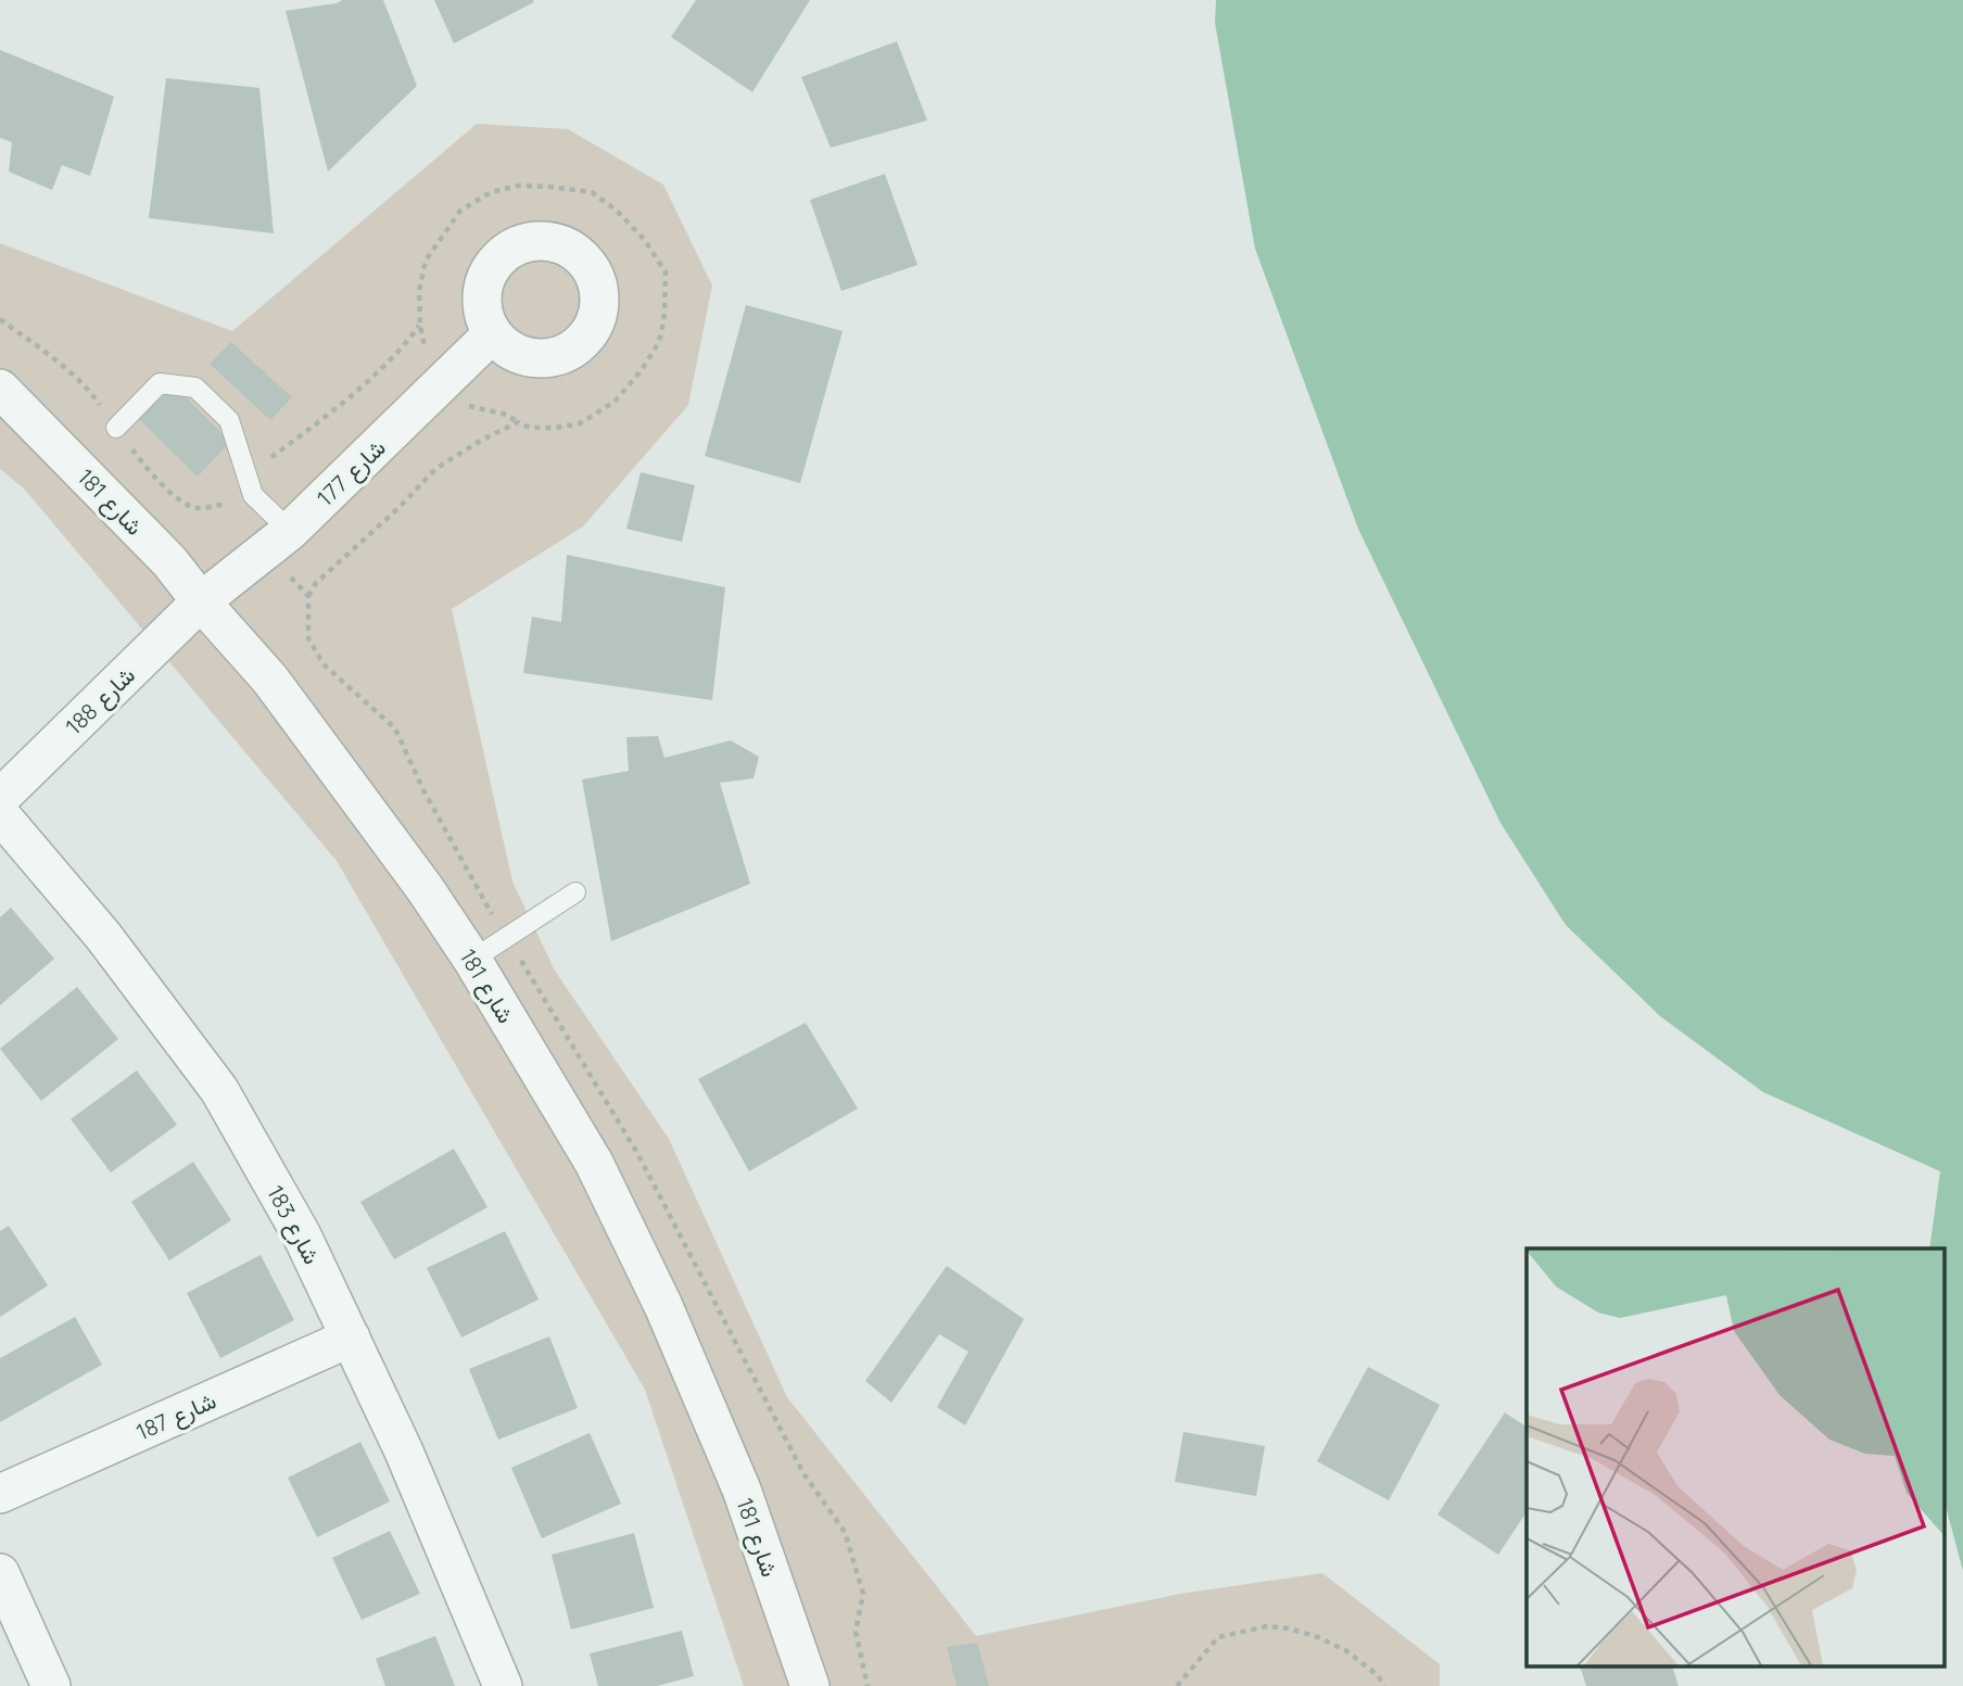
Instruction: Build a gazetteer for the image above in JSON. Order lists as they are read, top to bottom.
{
  "streets": {
    "street": [
      "شارع 177",
      "شارع 181",
      "شارع 188",
      "شارع 183",
      "شارع 187"
    ]
  },
  "crossings": [
    ["شارع 177", "شارع 181"],
    ["شارع 177", "شارع 188"],
    ["شارع 181", "شارع 188"],
    ["شارع 183", "شارع 187"]
  ]
}
